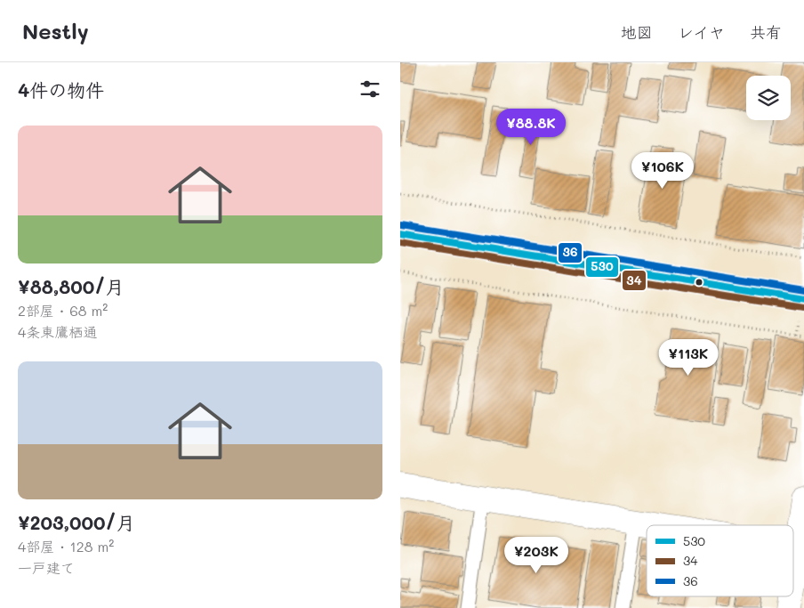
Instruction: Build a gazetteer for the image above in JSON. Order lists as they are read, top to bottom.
{
  "lines": ["transit line 36", "transit line 530", "transit line 34"],
  "legend": ["530", "34", "36"],
  "page": {
    "header": "Nestly",
    "nav": ["地図", "レイヤ", "共有"],
    "heading": "4件の物件",
    "price": [
      "¥88.8K",
      "¥106K",
      "¥113K",
      "¥203K"
    ],
    "list": [
      {
        "name": "¥88,800/月",
        "note": "2部屋 · 68 m² · 4条東鷹栖通"
      },
      {
        "name": "¥203,000/月",
        "note": "4部屋 · 128 m² · 一戸建て"
      }
    ]
  }
}
